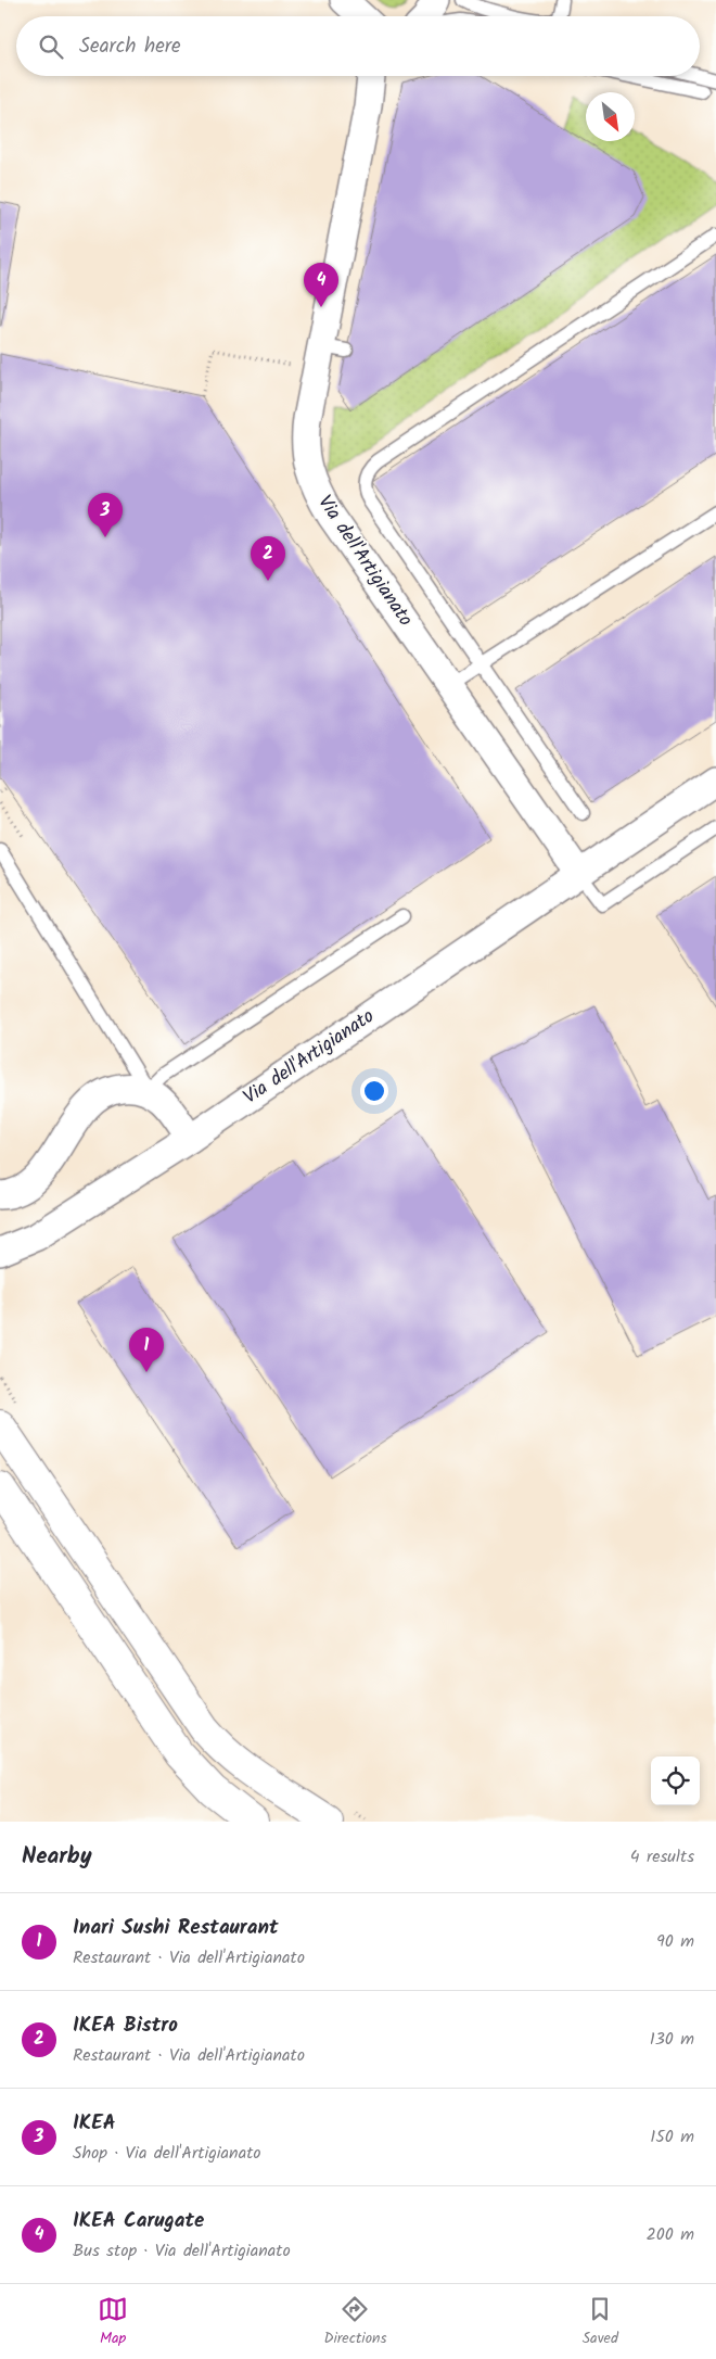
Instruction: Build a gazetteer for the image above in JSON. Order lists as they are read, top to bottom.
{
  "streets": {
    "street": ["Via dell'Artigianato"]
  },
  "north": "bottom right",
  "page": {
    "search": "Search here",
    "pins": [
      "4",
      "3",
      "2",
      "1"
    ],
    "heading": ["Nearby", "4 results"],
    "list": [
      {
        "mark": "1",
        "name": "Inari Sushi Restaurant",
        "note": "Restaurant · Via dell'Artigianato",
        "value": "90 m"
      },
      {
        "mark": "2",
        "name": "IKEA Bistro",
        "note": "Restaurant · Via dell'Artigianato",
        "value": "130 m"
      },
      {
        "mark": "3",
        "name": "IKEA",
        "note": "Shop · Via dell'Artigianato",
        "value": "150 m"
      },
      {
        "mark": "4",
        "name": "IKEA Carugate",
        "note": "Bus stop · Via dell'Artigianato",
        "value": "200 m"
      }
    ],
    "nav": ["Map", "Directions", "Saved"]
  }
}
